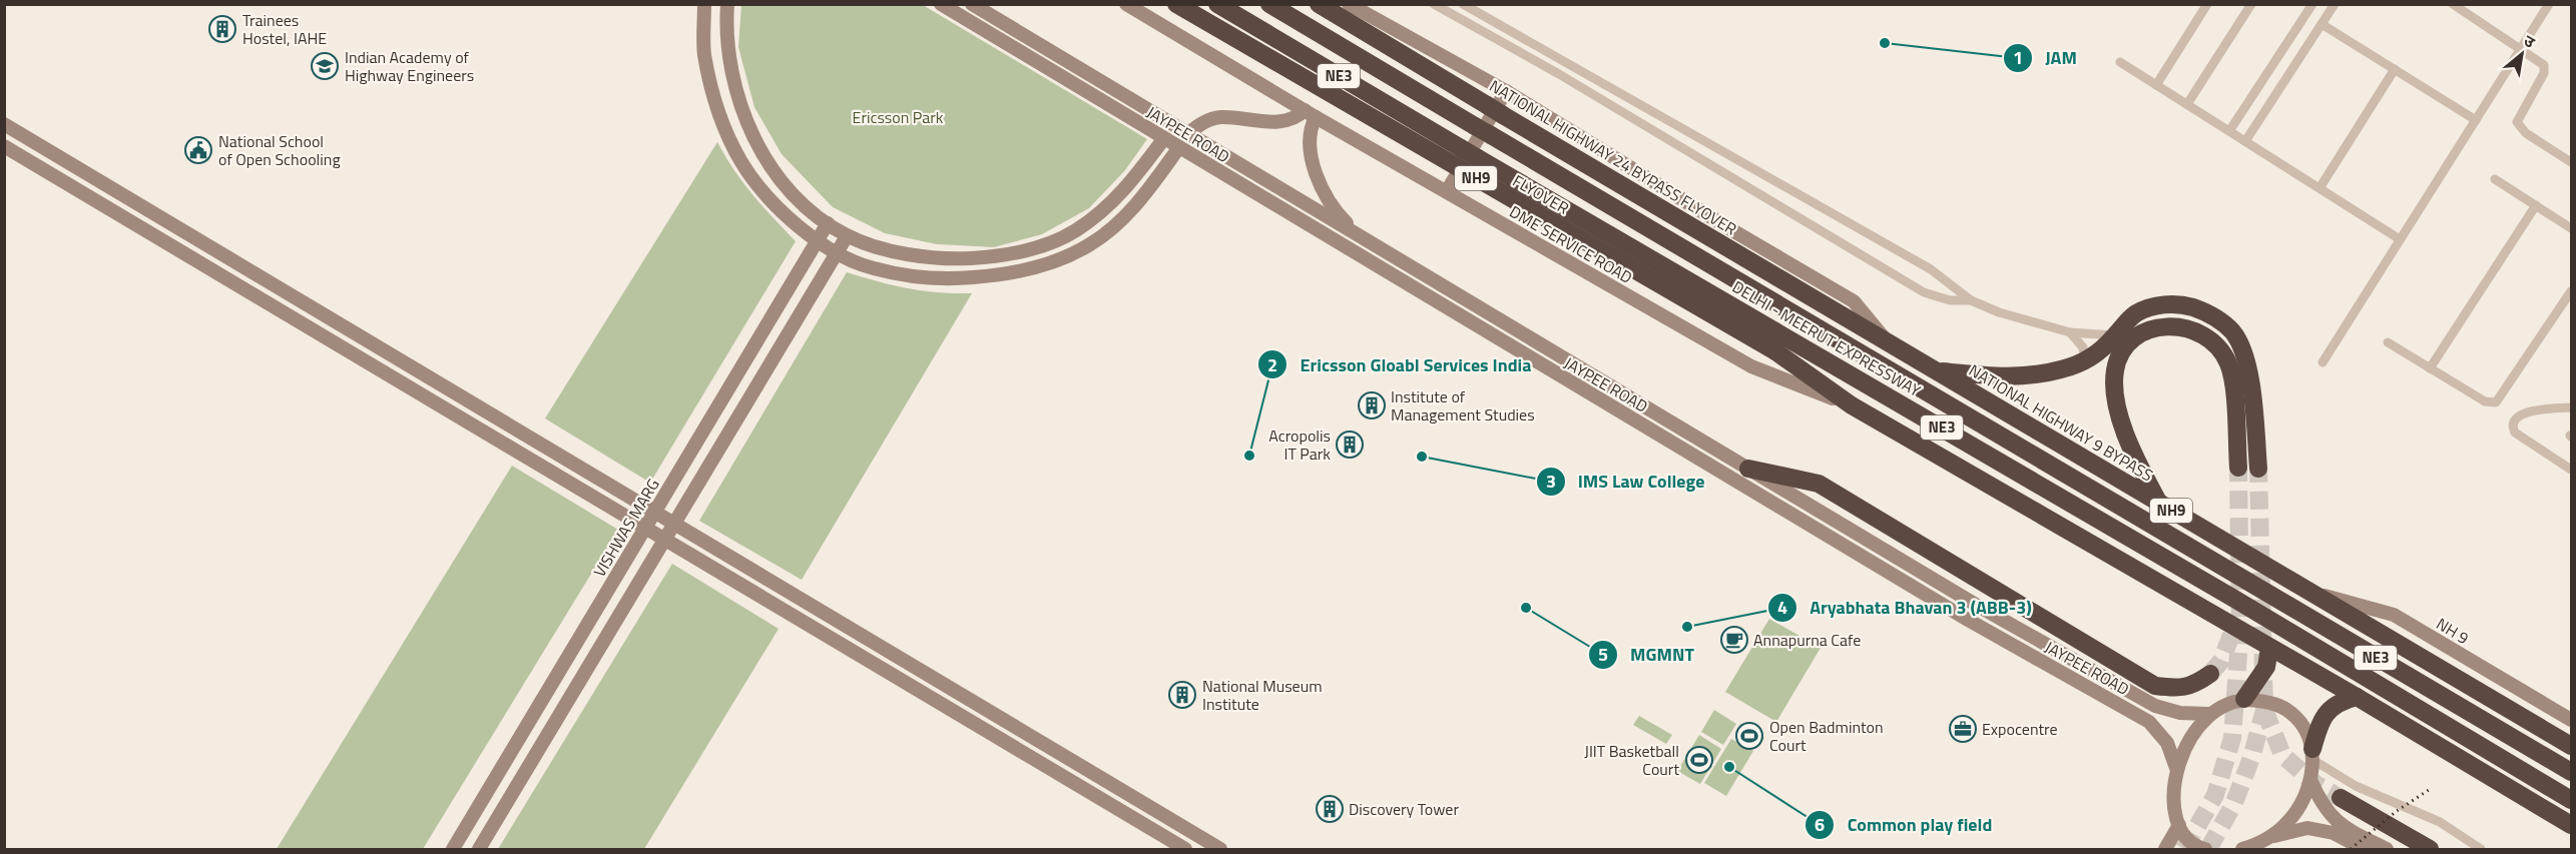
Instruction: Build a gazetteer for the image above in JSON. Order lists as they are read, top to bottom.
{
  "streets": {
    "highway": [
      "NE3",
      "NATIONAL HIGHWAY 24 BYPASS FLYOVER",
      "NH9",
      "FLYOVER",
      "DELHI - MEERUT EXPRESSWAY",
      "NATIONAL HIGHWAY 9 BYPASS"
    ],
    "street": [
      "JAYPEE ROAD",
      "DME SERVICE ROAD",
      "VISHWAS MARG",
      "NH 9"
    ]
  },
  "crossings": [
    ["NATIONAL HIGHWAY 24 BYPASS FLYOVER", "NATIONAL HIGHWAY 9 BYPASS"],
    ["NH9", "NATIONAL HIGHWAY 9 BYPASS"],
    ["NH9", "NH 9"],
    ["FLYOVER", "DME SERVICE ROAD"],
    ["NATIONAL HIGHWAY 9 BYPASS", "NH 9"]
  ],
  "parks": ["Ericsson Park"],
  "places": {
    "building": [
      "Trainees Hostel, IAHE",
      "Institute of Management Studies",
      "Acropolis IT Park",
      "National Museum Institute",
      "Discovery Tower"
    ],
    "other": [
      "JAM",
      "Ericsson Gloabl Services India",
      "IMS Law College",
      "MGMNT",
      "Aryabhata Bhavan 3 (ABB-3)",
      "Common play field"
    ],
    "school or university": ["Indian Academy of Highway Engineers"],
    "public building": ["National School of Open Schooling"],
    "cafe": ["Annapurna Cafe"],
    "office": ["Expocentre"],
    "sports": ["Open Badminton Court", "JIIT Basketball Court"]
  },
  "north": "top right"
}
